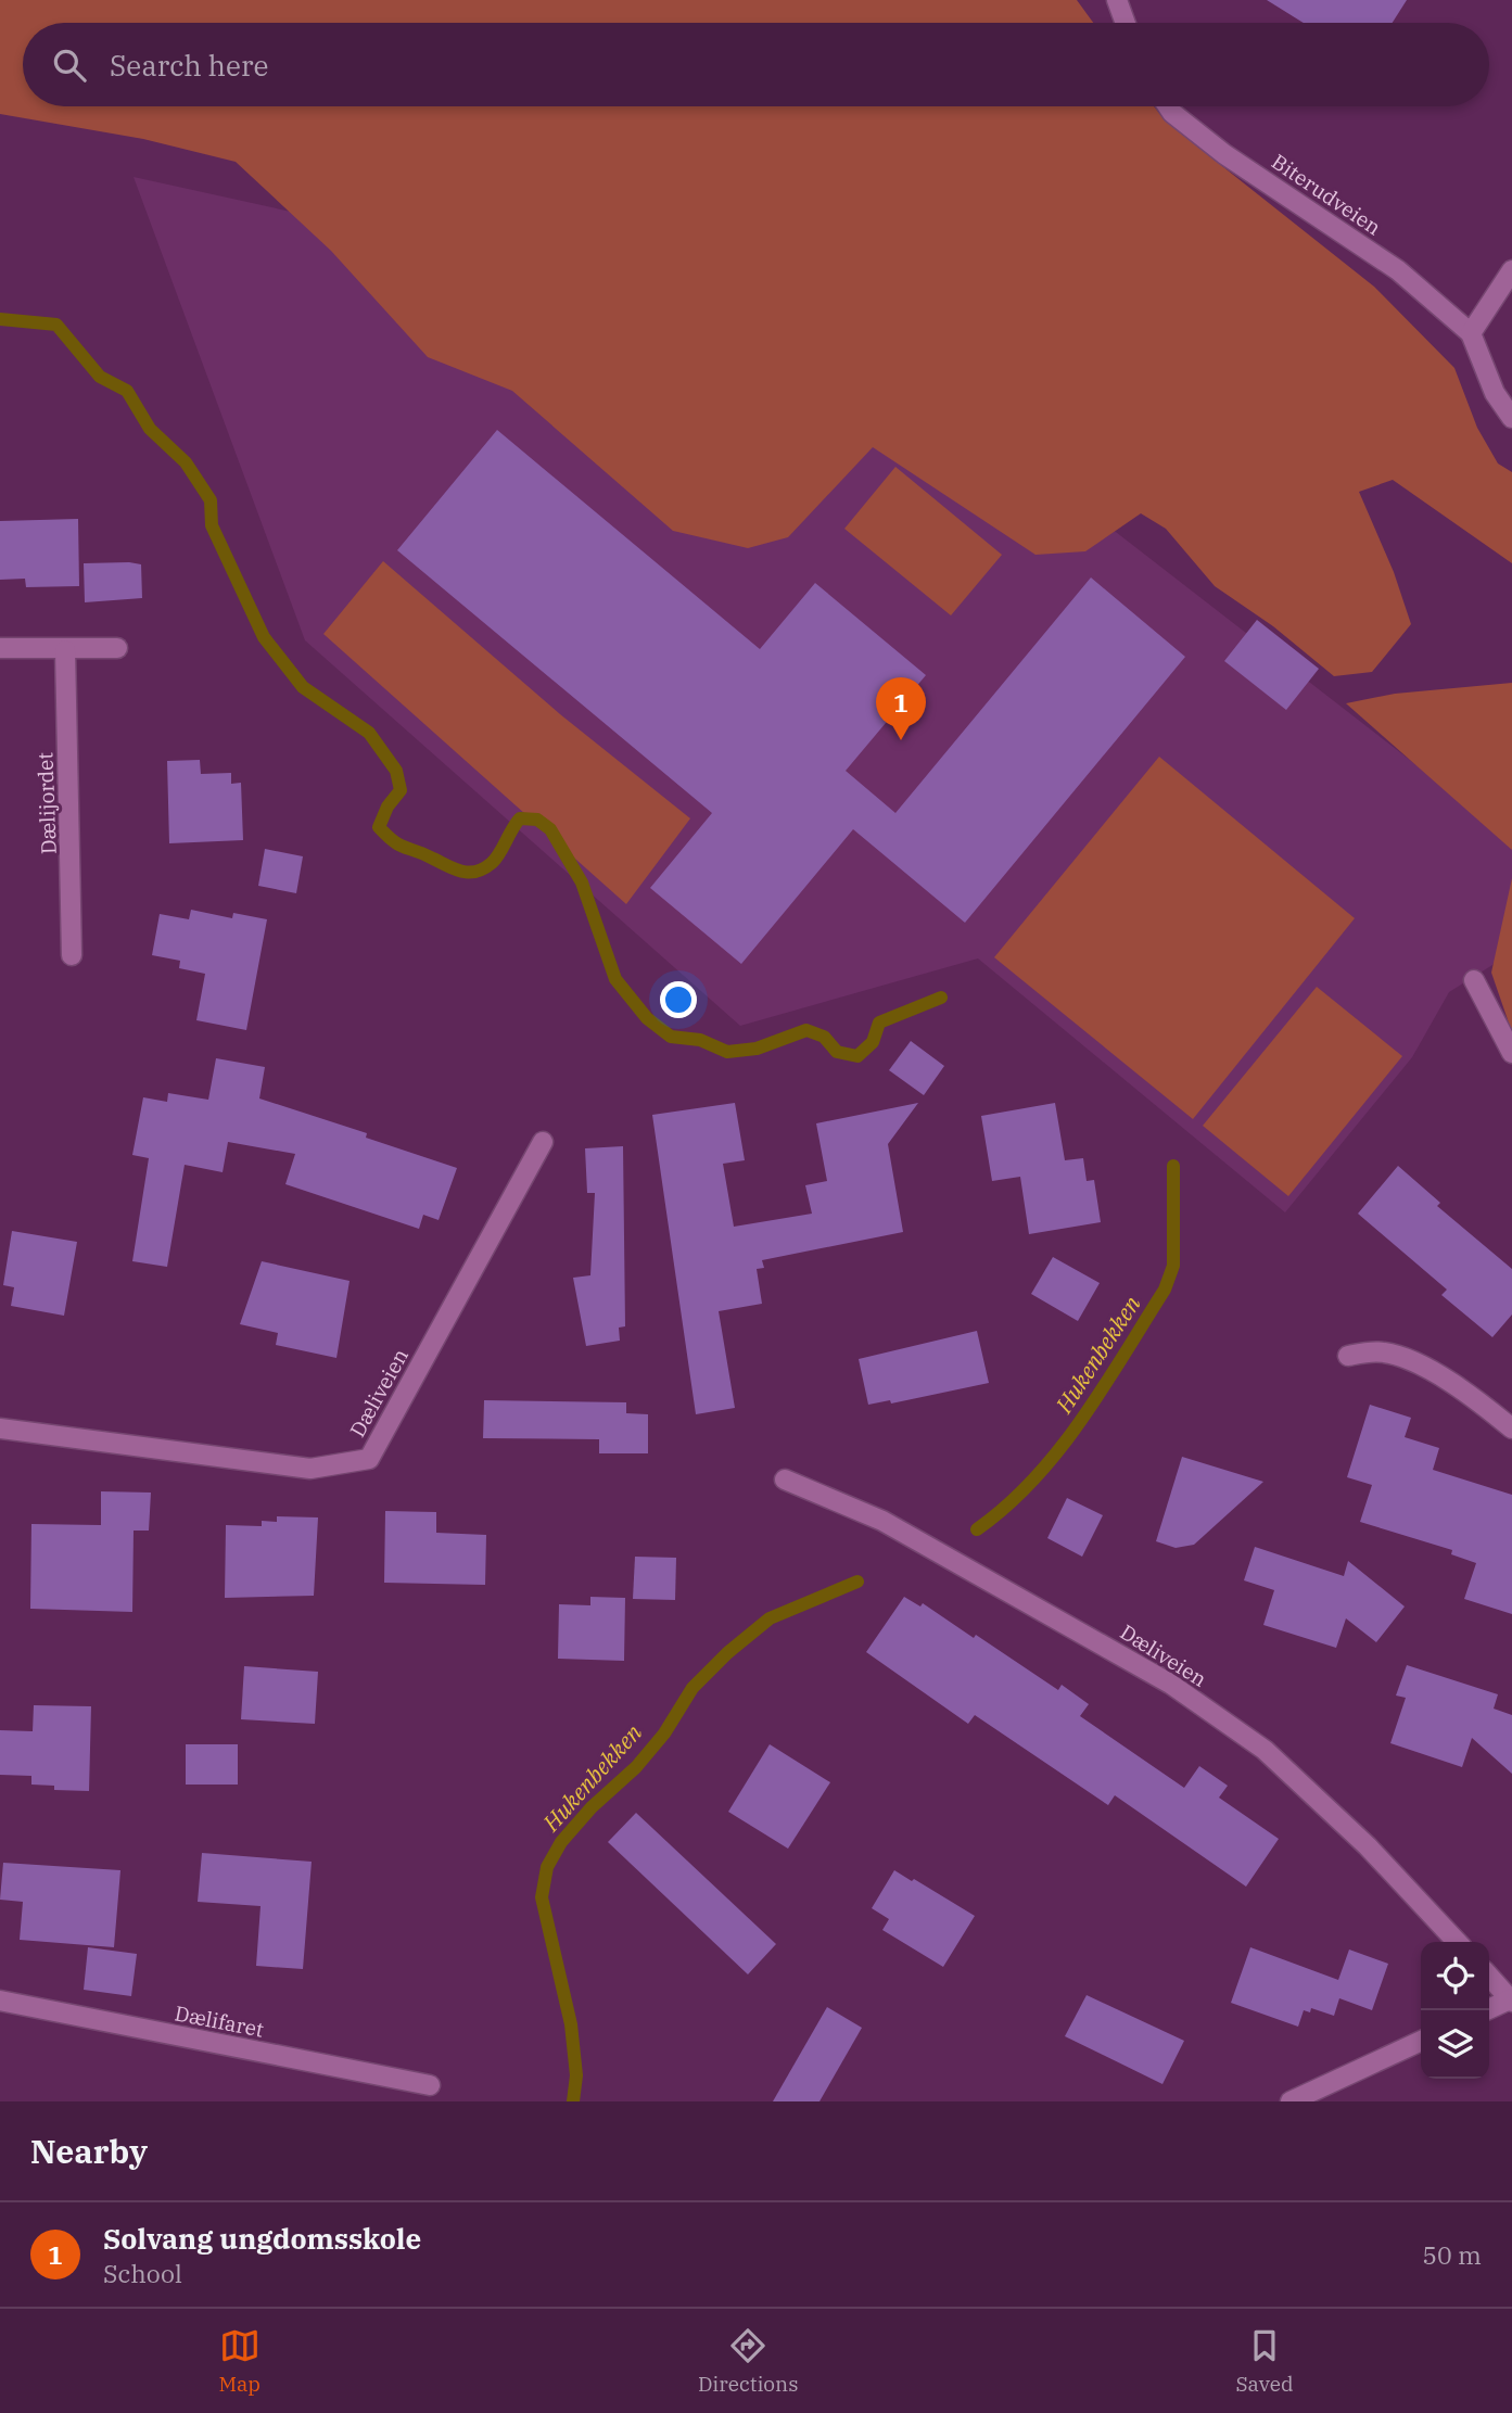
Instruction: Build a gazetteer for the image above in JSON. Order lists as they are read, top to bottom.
{
  "streets": {
    "street": [
      "Biterudveien",
      "Dælijordet",
      "Dæliveien",
      "Dælifaret"
    ]
  },
  "water": ["Hukenbekken"],
  "page": {
    "search": "Search here",
    "pins": "1",
    "heading": "Nearby",
    "list": [
      {
        "mark": "1",
        "name": "Solvang ungdomsskole",
        "note": "School",
        "value": "50 m"
      }
    ],
    "nav": ["Map", "Directions", "Saved"]
  }
}
